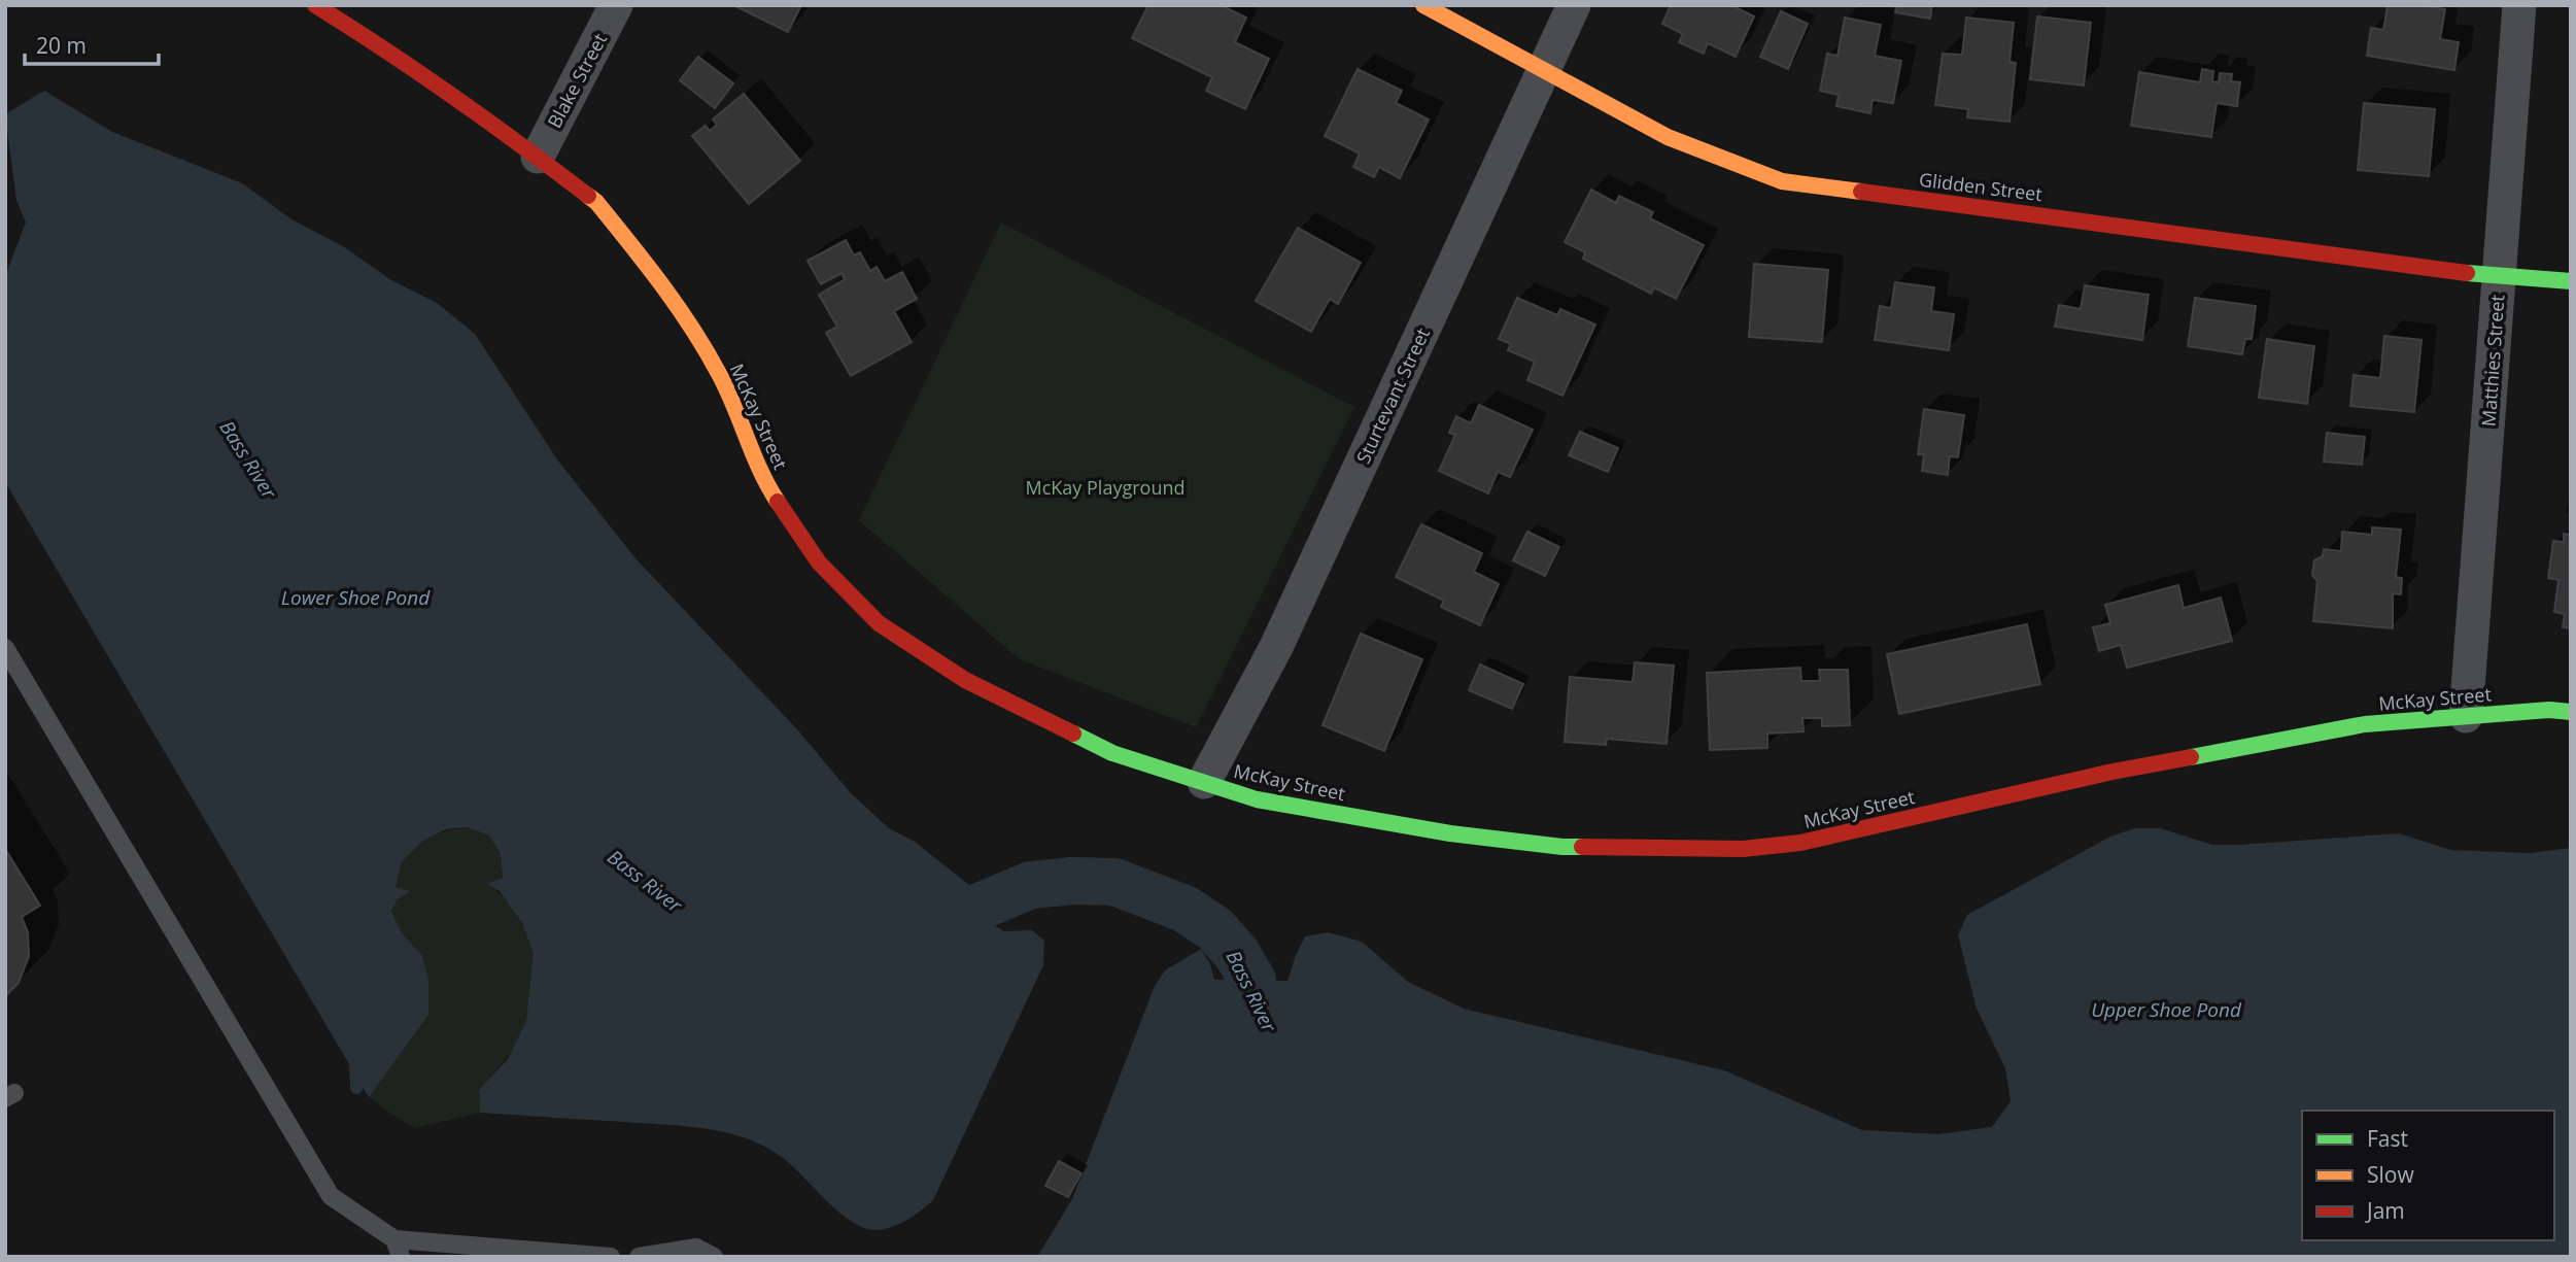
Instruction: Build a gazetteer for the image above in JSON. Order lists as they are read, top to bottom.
{
  "streets": {
    "main road": ["Glidden Street", "McKay Street"],
    "street": ["Blake Street", "Matthies Street", "Sturtevant Street"]
  },
  "crossings": [
    ["Blake Street", "McKay Street"],
    ["Glidden Street", "Matthies Street"],
    ["Glidden Street", "Sturtevant Street"],
    ["Matthies Street", "McKay Street"],
    ["Sturtevant Street", "McKay Street"]
  ],
  "water": ["Bass River", "Lower Shoe Pond", "Upper Shoe Pond"],
  "parks": ["McKay Playground"],
  "legend": ["Fast", "Slow", "Jam"],
  "scale_bar": "20 m"
}
